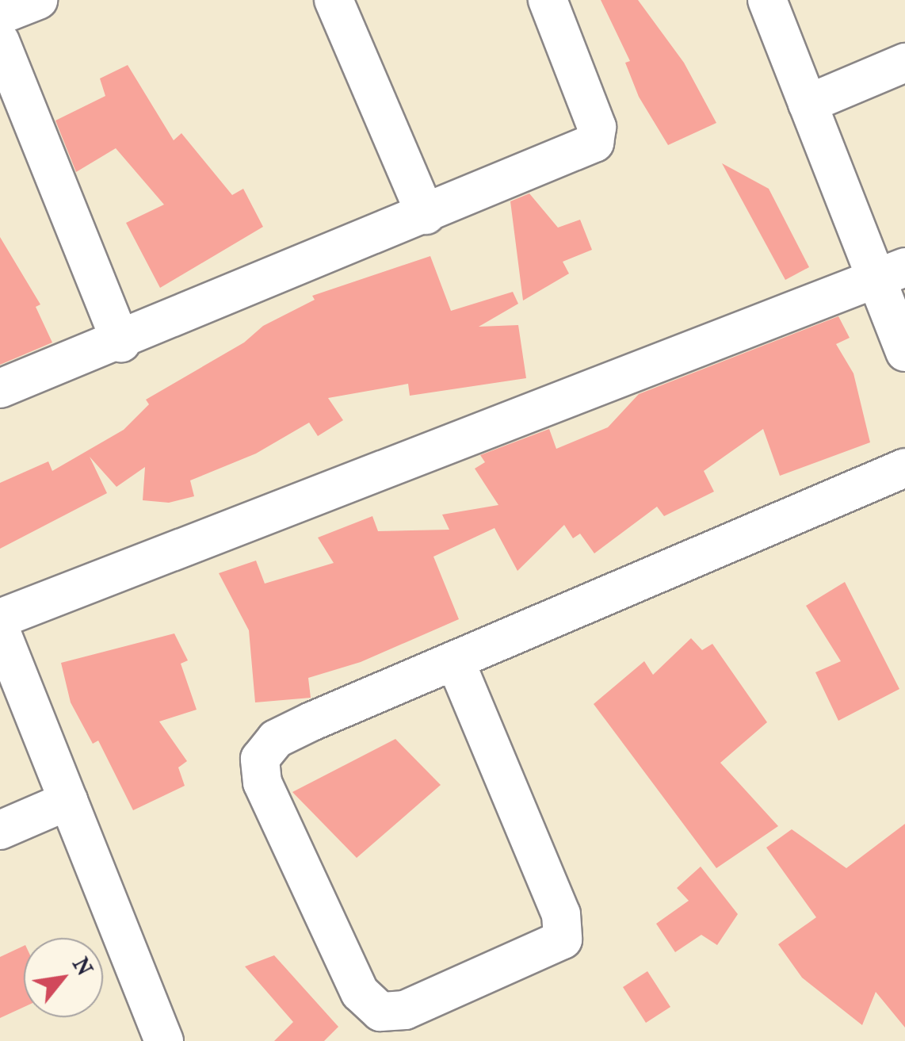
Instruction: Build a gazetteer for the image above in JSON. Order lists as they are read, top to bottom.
{
  "north": "top right"
}
